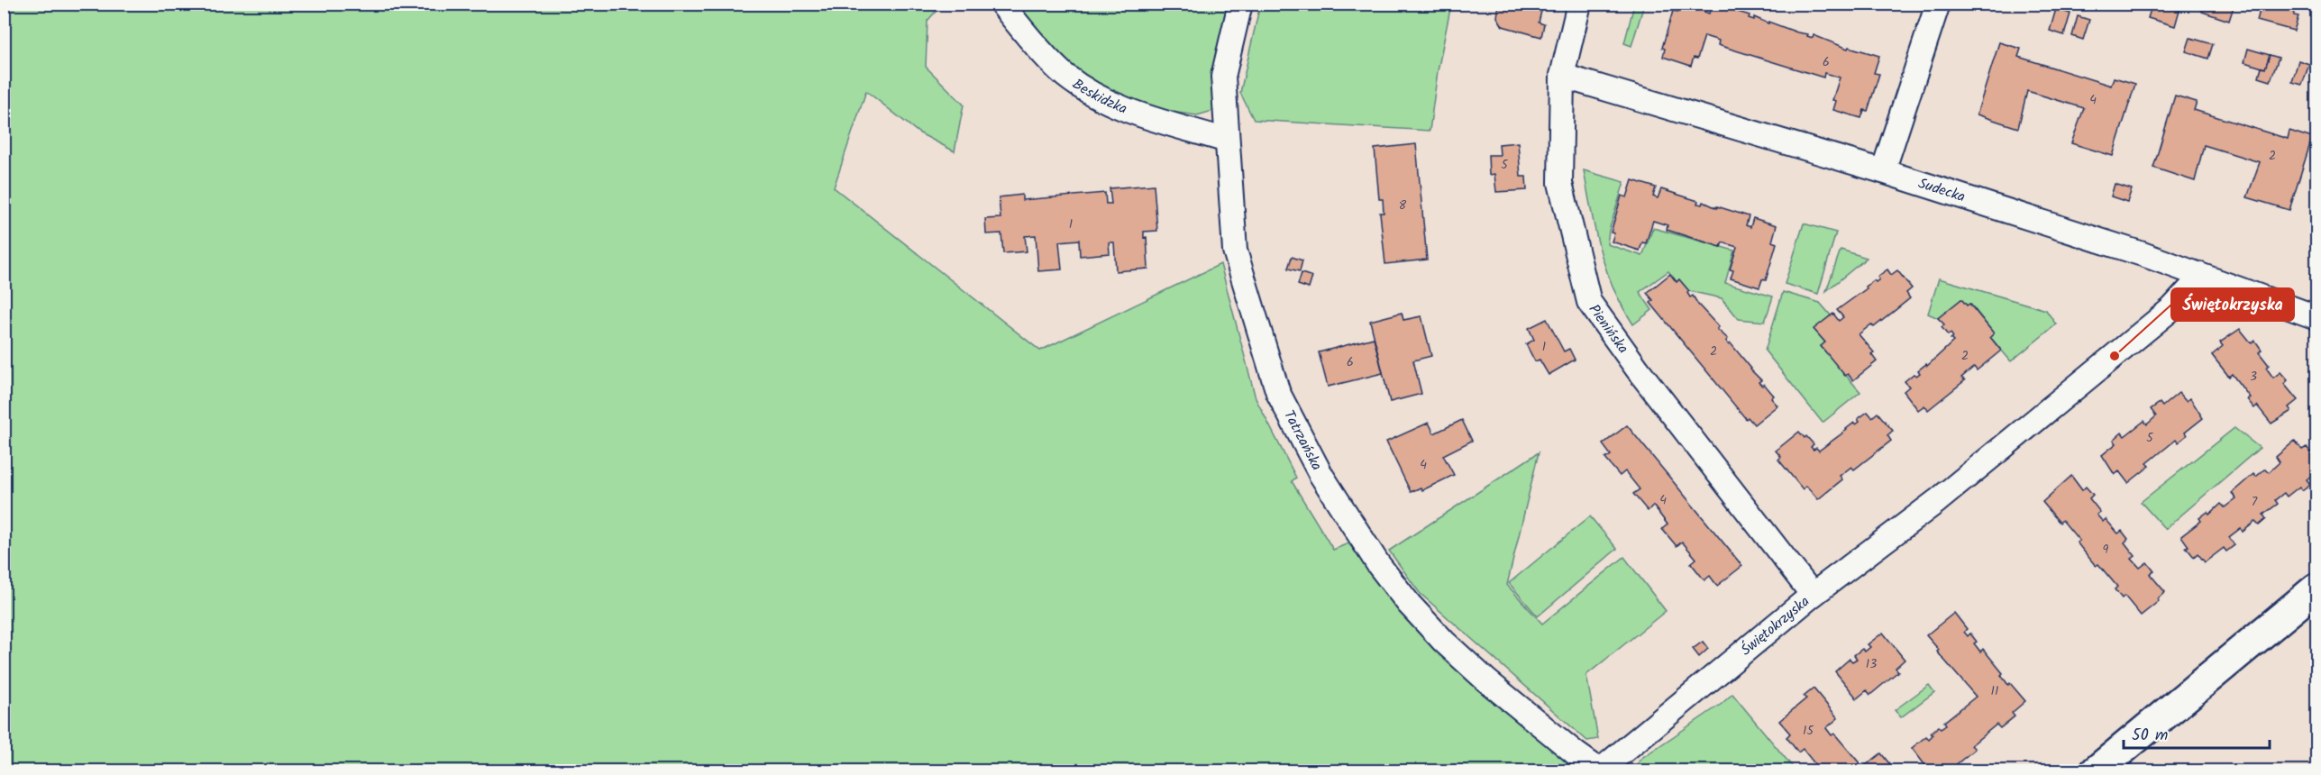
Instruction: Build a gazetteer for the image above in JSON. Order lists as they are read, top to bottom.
{
  "streets": {
    "street": [
      "Beskidzka",
      "Sudecka",
      "Pienińska",
      "Tatrzańska",
      "Świętokrzyska"
    ]
  },
  "crossings": [
    ["Beskidzka", "Tatrzańska"],
    ["Sudecka", "Pienińska"],
    ["Sudecka", "Świętokrzyska"],
    ["Pienińska", "Świętokrzyska"],
    ["Tatrzańska", "Świętokrzyska"]
  ],
  "places": ["Świętokrzyska"],
  "house_numbers": [
    "6",
    "4",
    "2",
    "5",
    "8",
    "1",
    "1",
    "2",
    "2",
    "6",
    "3",
    "5",
    "4",
    "4",
    "7",
    "9",
    "13",
    "11",
    "15"
  ],
  "scale_bar": "50 m"
}
